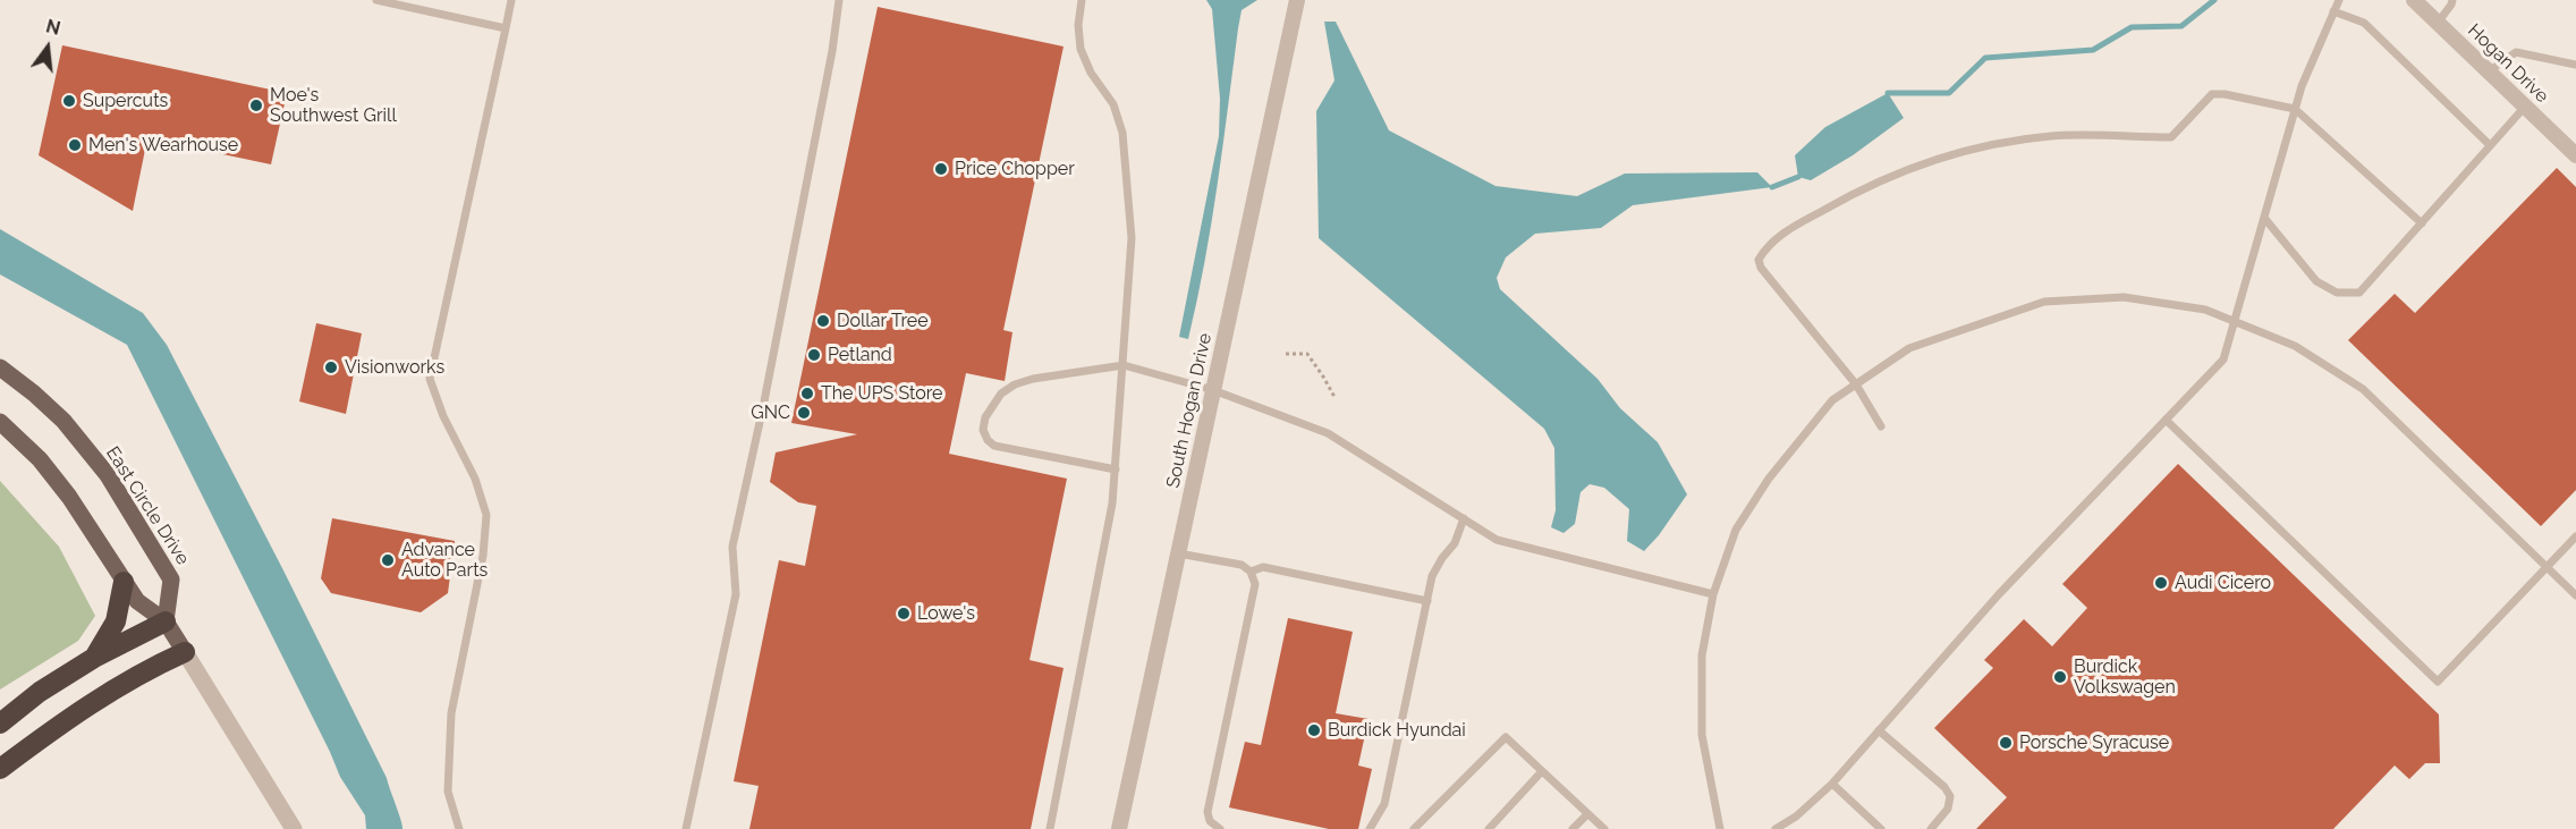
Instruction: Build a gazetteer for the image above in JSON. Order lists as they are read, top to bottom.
{
  "streets": {
    "main road": ["East Circle Drive"],
    "street": ["Hogan Drive", "South Hogan Drive"]
  },
  "places": [
    "Supercuts",
    "Moe's Southwest Grill",
    "Men's Wearhouse",
    "Price Chopper",
    "Dollar Tree",
    "Petland",
    "Visionworks",
    "The UPS Store",
    "GNC",
    "Advance Auto Parts",
    "Audi Cicero",
    "Lowe's",
    "Burdick Volkswagen",
    "Burdick Hyundai",
    "Porsche Syracuse"
  ],
  "north": "top"
}
